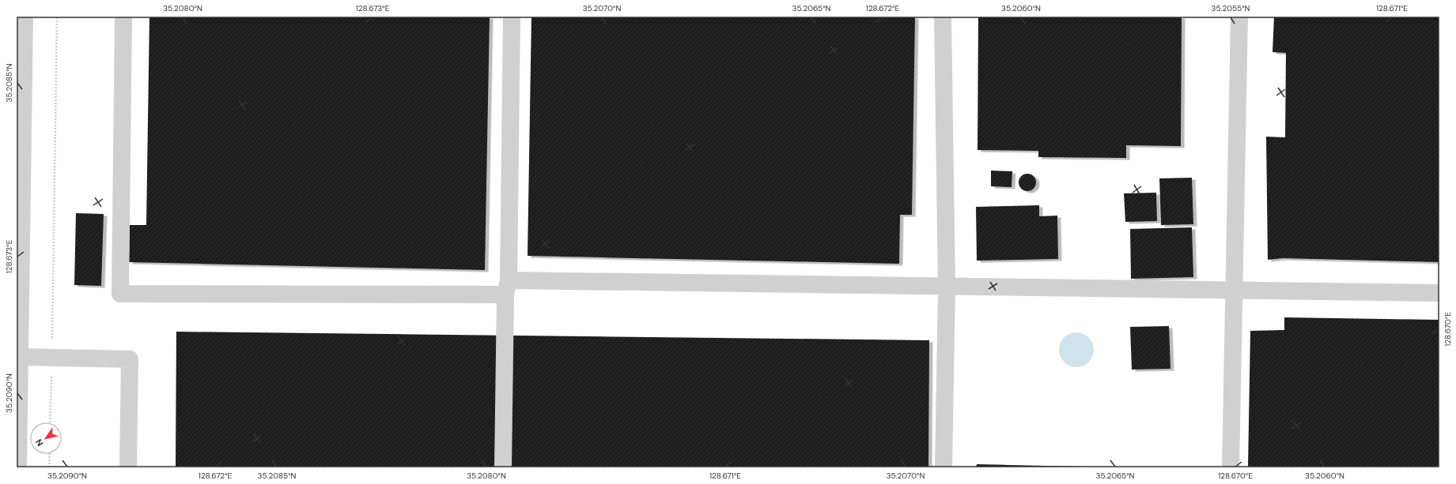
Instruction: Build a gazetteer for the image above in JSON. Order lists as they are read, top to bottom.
{
  "north": "bottom left",
  "coordinates": [
    "35.2080°N",
    "128.673°E",
    "35.2070°N",
    "35.2065°N",
    "128.672°E",
    "35.2060°N",
    "35.2055°N",
    "128.671°E",
    "35.2085°N",
    "128.670°E",
    "35.2090°N"
  ]
}
